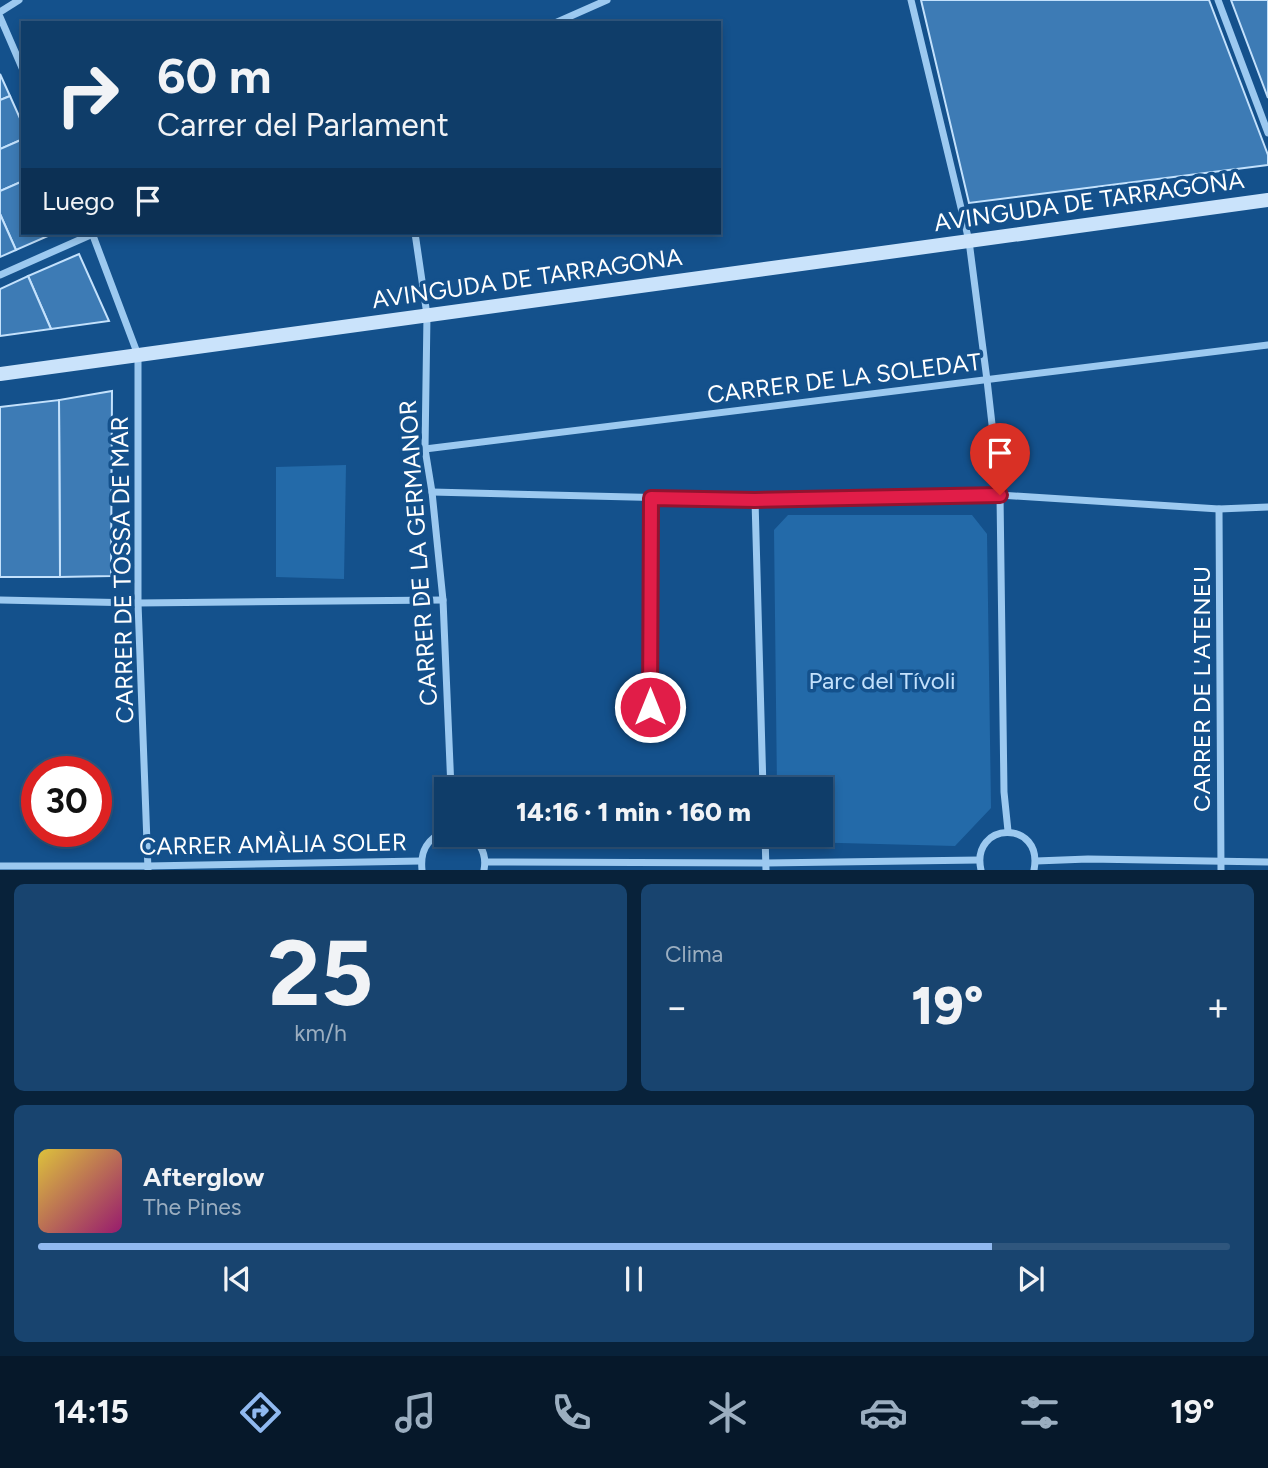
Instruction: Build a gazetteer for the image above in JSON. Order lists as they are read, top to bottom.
{
  "streets": {
    "street": [
      "AVINGUDA DE TARRAGONA",
      "CARRER DE LA SOLEDAT",
      "CARRER DE LA GERMANOR",
      "CARRER DE TOSSA DE MAR",
      "CARRER DE L'ATENEU",
      "CARRER AMÀLIA SOLER"
    ]
  },
  "crossings": [
    ["AVINGUDA DE TARRAGONA", "CARRER DE LA GERMANOR"],
    ["AVINGUDA DE TARRAGONA", "CARRER DE TOSSA DE MAR"],
    ["CARRER DE LA SOLEDAT", "CARRER DE LA GERMANOR"],
    ["CARRER DE TOSSA DE MAR", "CARRER AMÀLIA SOLER"]
  ],
  "parks": ["Parc del Tívoli"],
  "page": {
    "turn": ["60 m", "Carrer del Parlament"],
    "then": "Luego",
    "limit": "30",
    "trip": "14:16 · 1 min · 160 m",
    "tile": [
      ["25", "km/h"],
      "Clima"
    ],
    "heat": ["−", "19°", "+"],
    "song": ["Afterglow", "The Pines"],
    "tabs": ["14:15", "19°"]
  }
}
